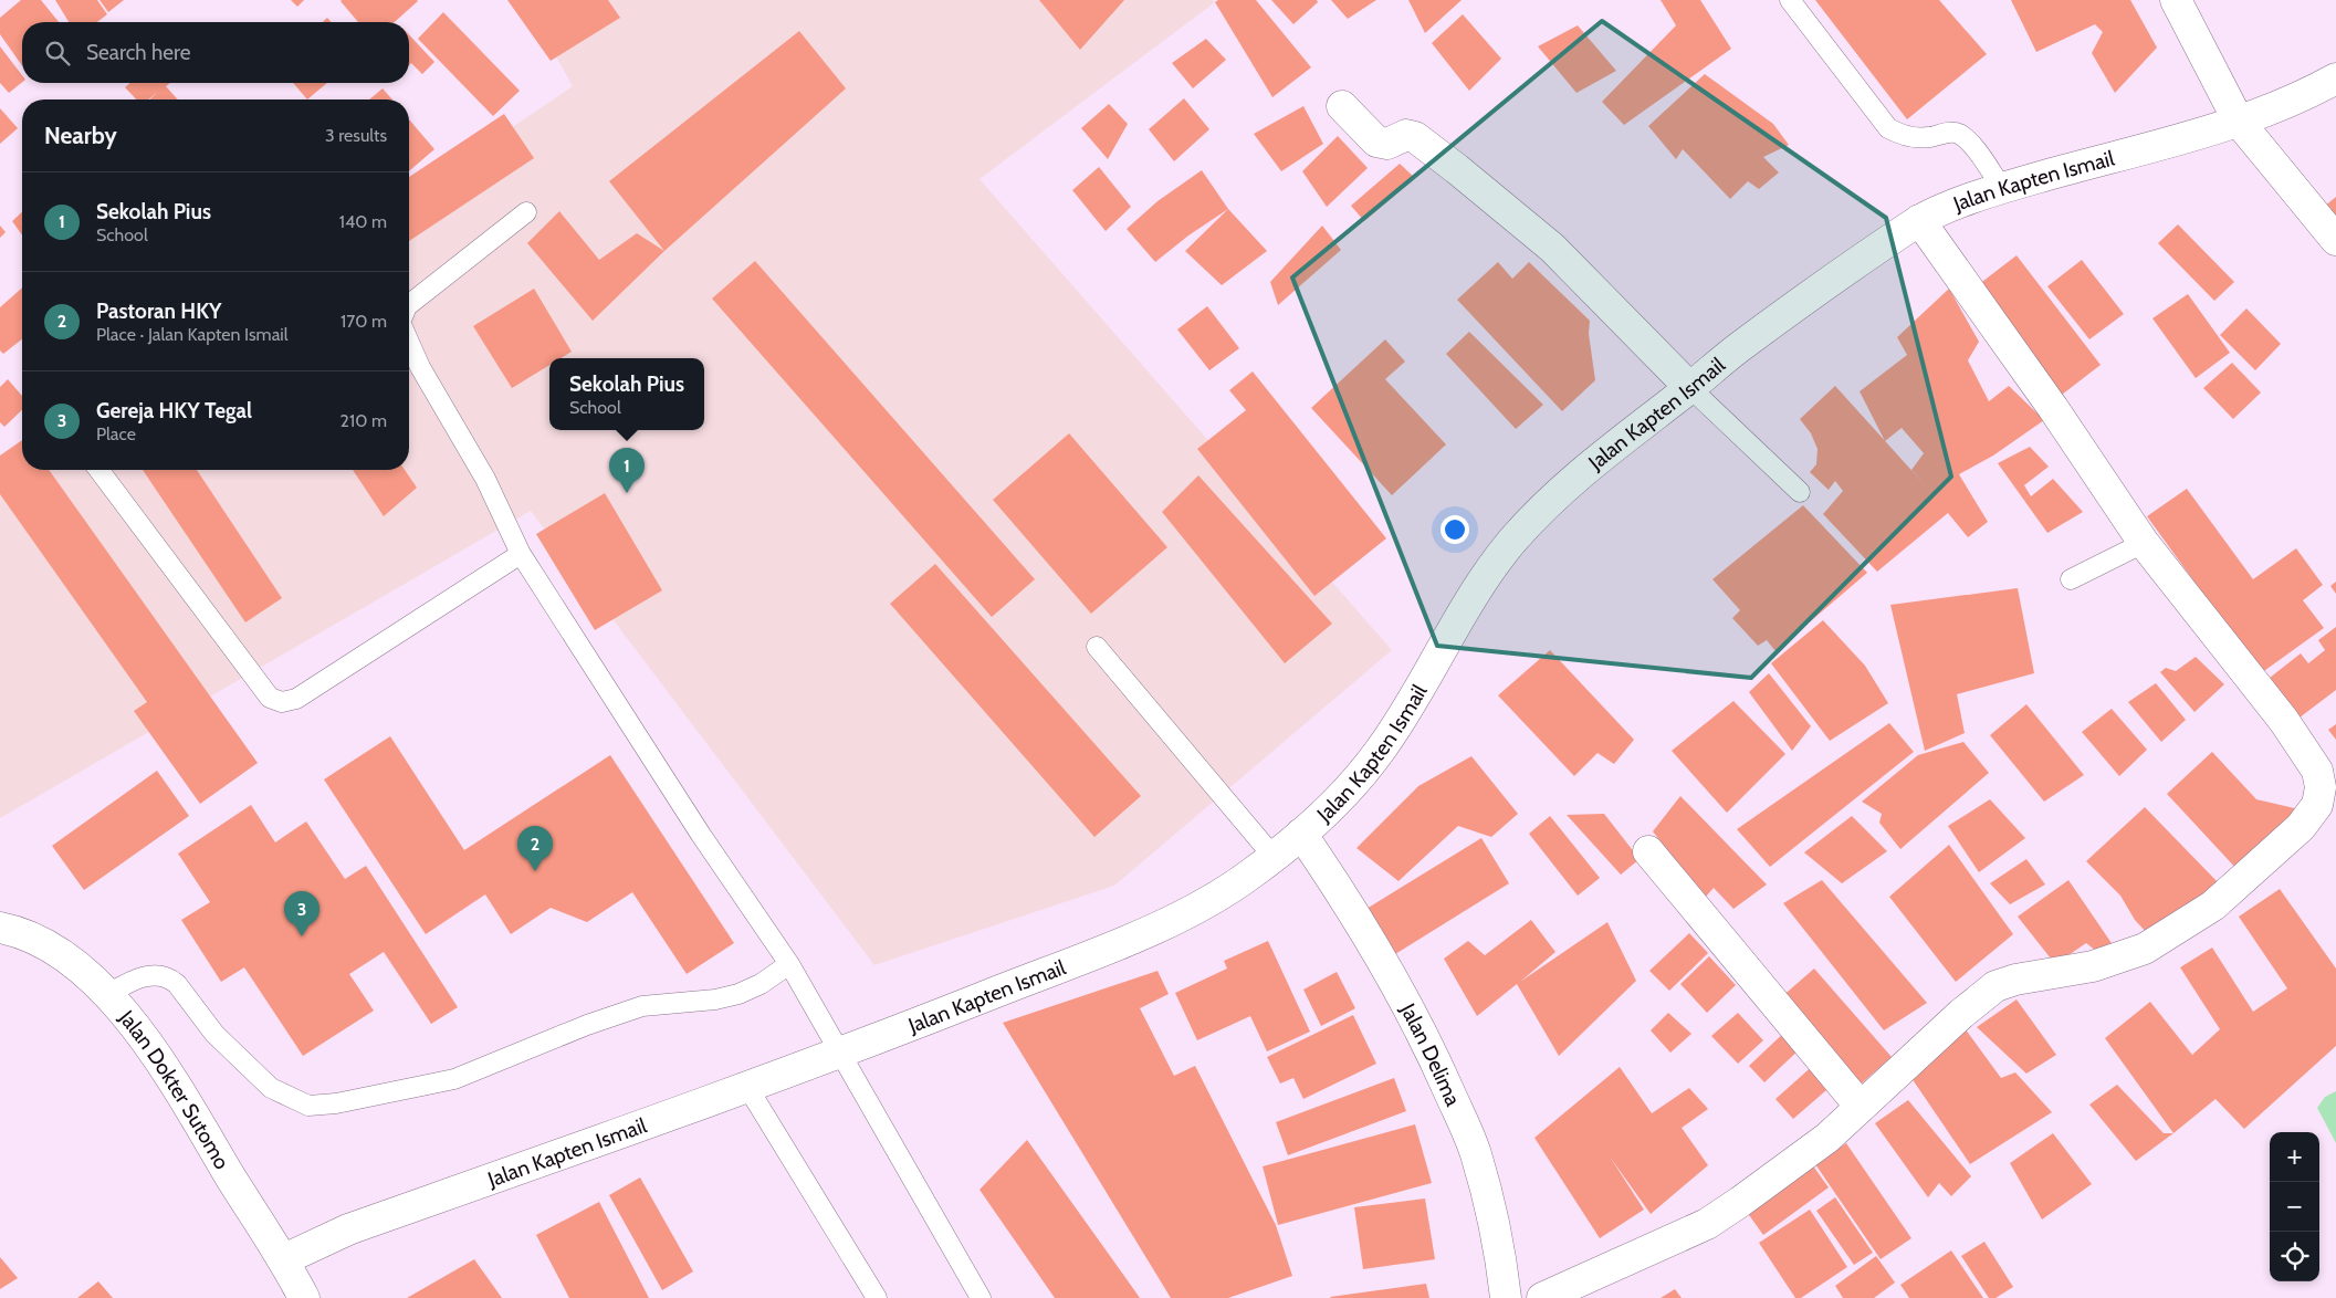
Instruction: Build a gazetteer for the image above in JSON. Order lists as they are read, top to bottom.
{
  "streets": {
    "street": ["Jalan Kapten Ismail", "Jalan Delima", "Jalan Dokter Sutomo"]
  },
  "crossings": [
    ["Jalan Kapten Ismail", "Jalan Delima"],
    ["Jalan Kapten Ismail", "Jalan Dokter Sutomo"]
  ],
  "page": {
    "search": "Search here",
    "heading": ["Nearby", "3 results"],
    "list": [
      {
        "mark": "1",
        "name": "Sekolah Pius",
        "note": "School",
        "value": "140 m"
      },
      {
        "mark": "2",
        "name": "Pastoran HKY",
        "note": "Place · Jalan Kapten Ismail",
        "value": "170 m"
      },
      {
        "mark": "3",
        "name": "Gereja HKY Tegal",
        "note": "Place",
        "value": "210 m"
      }
    ],
    "popup": ["Sekolah Pius", "School"],
    "pins": ["1", "2", "3"],
    "map_buttons": ["+", "−"]
  }
}
